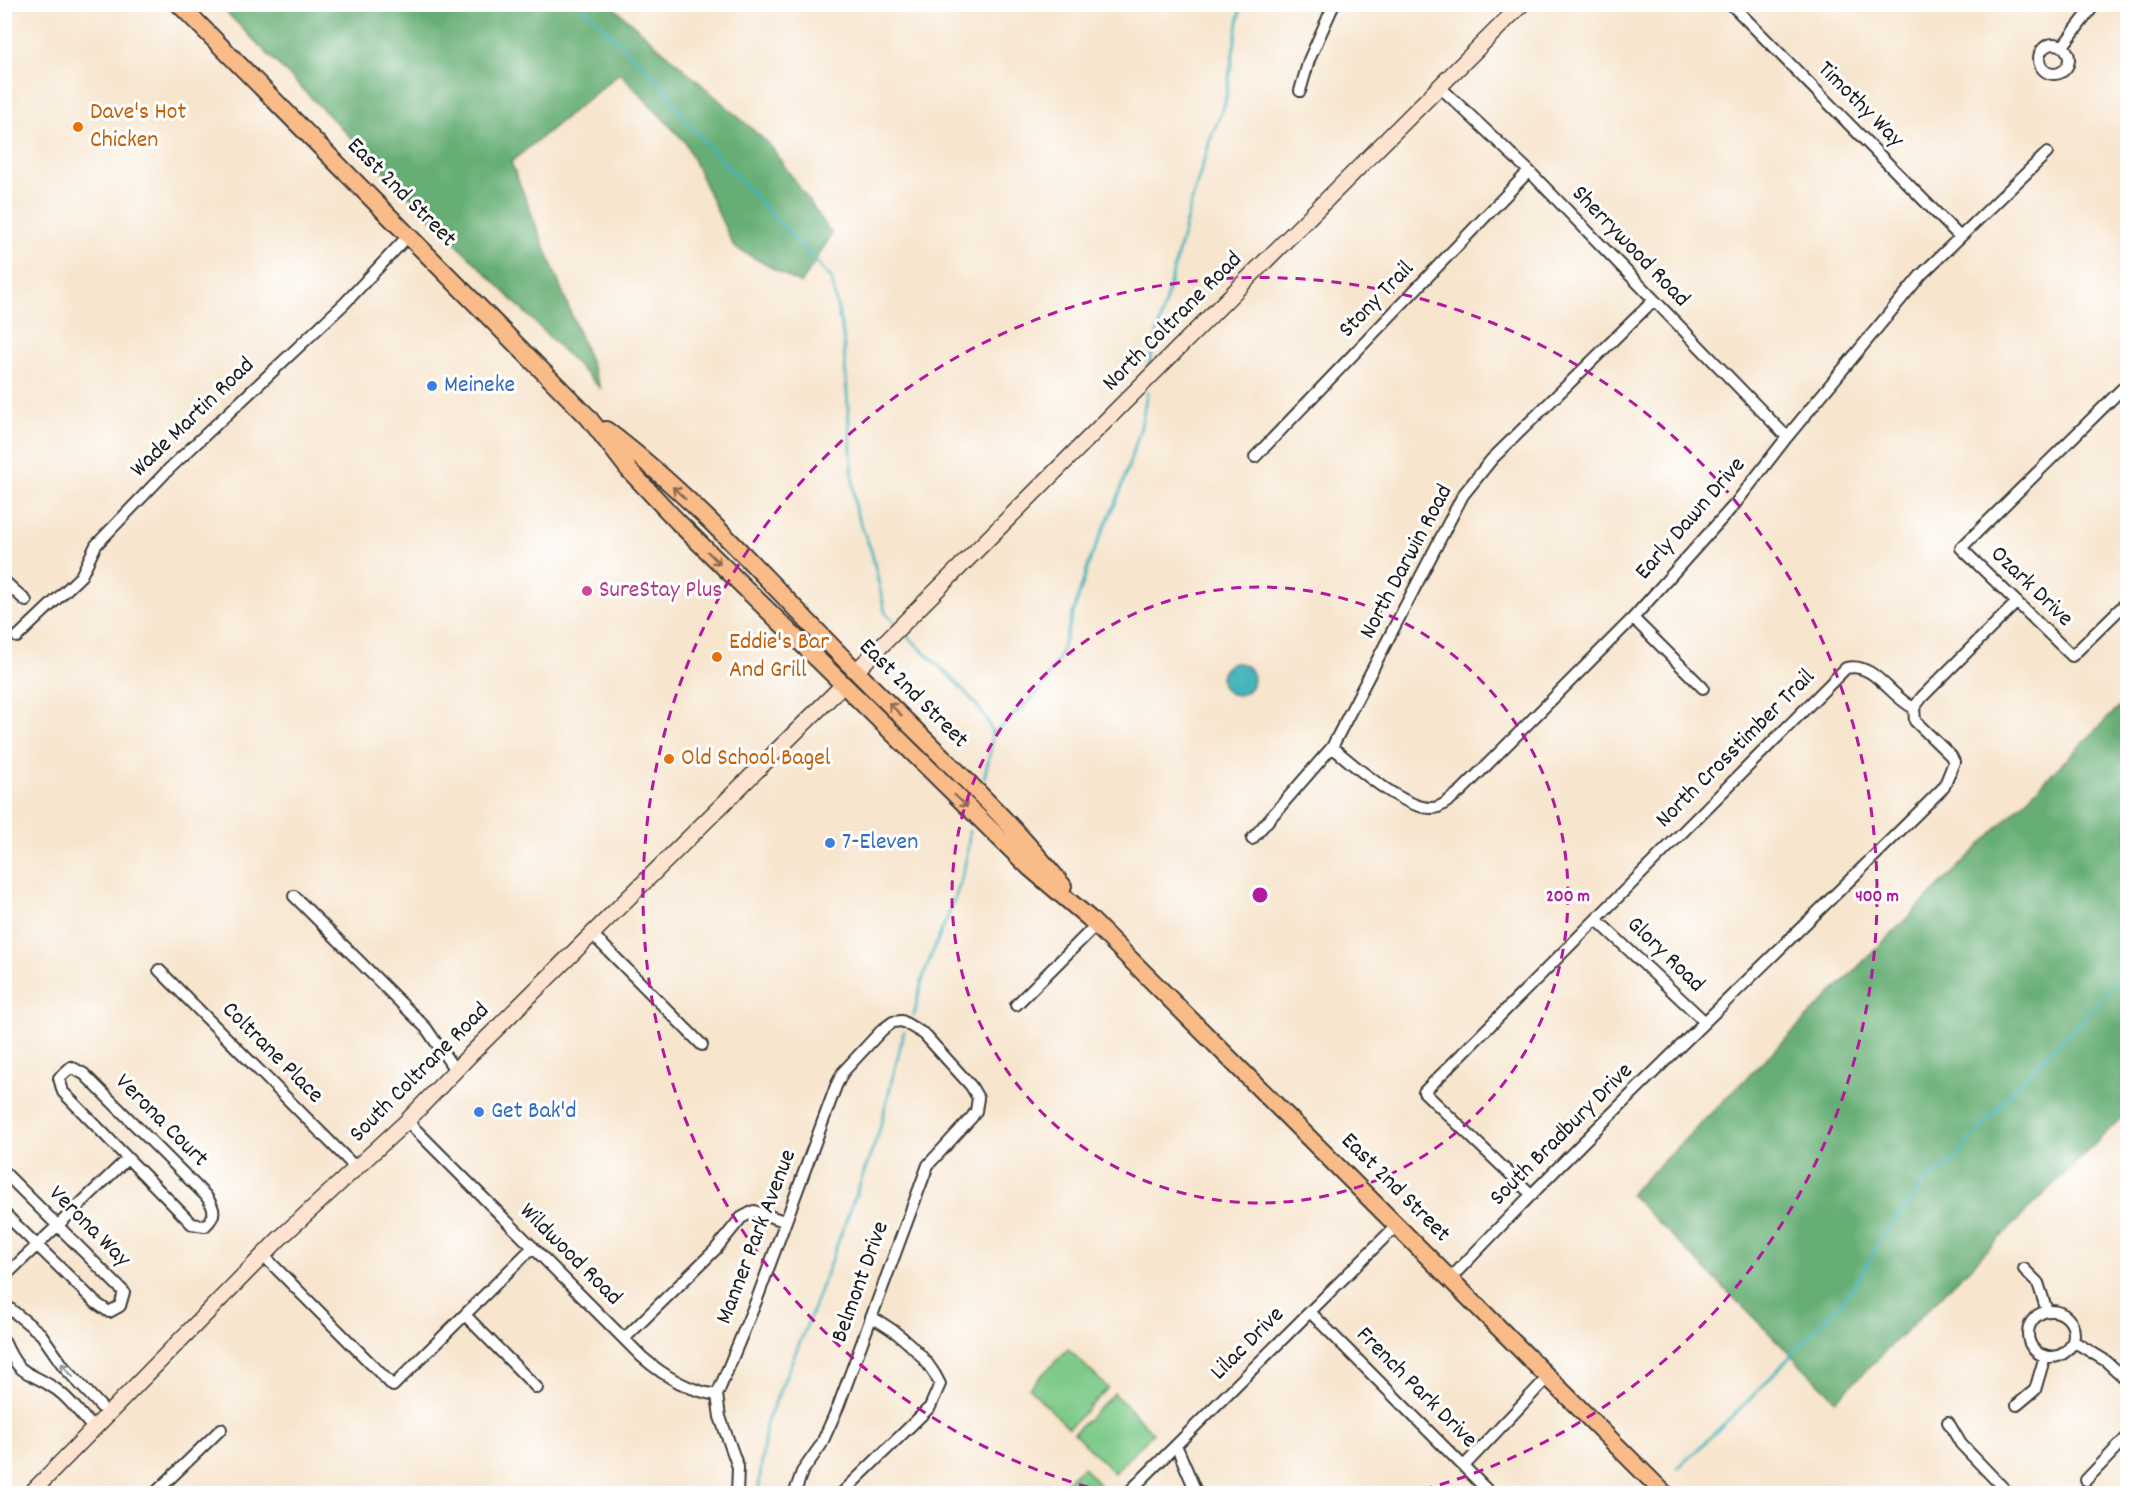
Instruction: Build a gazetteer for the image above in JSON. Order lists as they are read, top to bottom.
{
  "streets": {
    "main road": ["East 2nd Street", "North Coltrane Road", "South Coltrane Road"],
    "street": [
      "Timothy Way",
      "Sherrywood Road",
      "Stony Trail",
      "Wade Martin Road",
      "Early Dawn Drive",
      "North Darwin Road",
      "Ozark Drive",
      "North Crosstimber Trail",
      "Glory Road",
      "Coltrane Place",
      "Verona Court",
      "South Bradbury Drive",
      "Verona Way",
      "Manner Park Avenue",
      "Wildwood Road",
      "Belmont Drive",
      "Lilac Drive",
      "French Park Drive"
    ]
  },
  "crossings": [
    ["Timothy Way", "Early Dawn Drive"],
    ["East 2nd Street", "North Coltrane Road"],
    ["East 2nd Street", "Wade Martin Road"],
    ["East 2nd Street", "South Coltrane Road"],
    ["East 2nd Street", "South Bradbury Drive"],
    ["East 2nd Street", "Lilac Drive"],
    ["Sherrywood Road", "Stony Trail"],
    ["Sherrywood Road", "North Coltrane Road"],
    ["Sherrywood Road", "Early Dawn Drive"],
    ["Sherrywood Road", "North Darwin Road"],
    ["Early Dawn Drive", "North Darwin Road"],
    ["North Crosstimber Trail", "Glory Road"],
    ["North Crosstimber Trail", "South Bradbury Drive"],
    ["Glory Road", "South Bradbury Drive"],
    ["Coltrane Place", "South Coltrane Road"],
    ["South Coltrane Road", "Wildwood Road"],
    ["Manner Park Avenue", "Wildwood Road"],
    ["Manner Park Avenue", "Belmont Drive"],
    ["Lilac Drive", "French Park Drive"]
  ],
  "places": [
    "Dave's Hot Chicken",
    "Meineke",
    "SureStay Plus",
    "Eddie's Bar And Grill",
    "Old School Bagel",
    "7-Eleven",
    "Get Bak'd"
  ],
  "rings": ["200 m", "400 m"]
}
